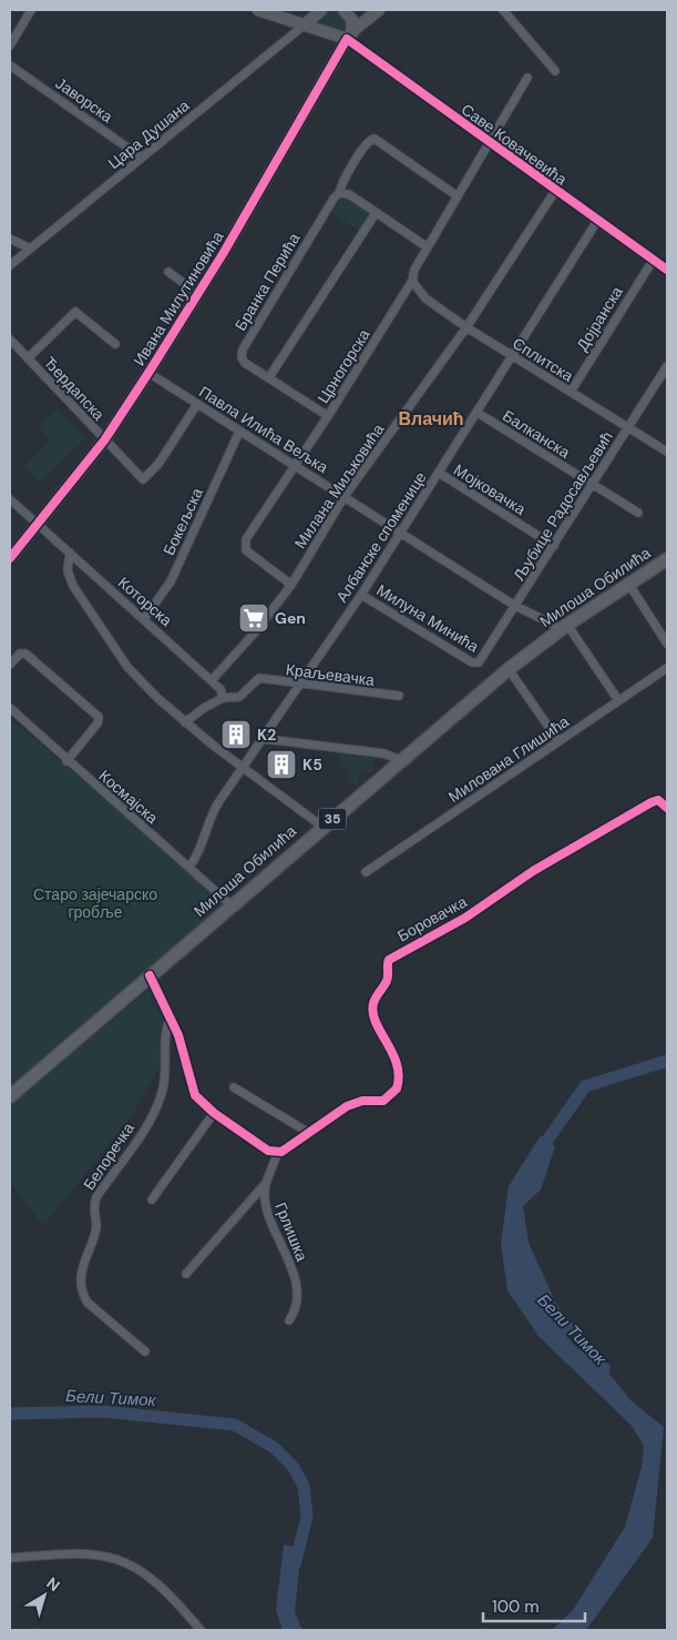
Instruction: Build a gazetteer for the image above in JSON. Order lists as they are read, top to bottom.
{
  "streets": {
    "main road": ["Милоша Обилића", "35"],
    "street": [
      "Јаворска",
      "Цара Душана",
      "Саве Ковачевића",
      "Бранка Перића",
      "Ивана Милутиновића",
      "Дојранска",
      "Сплитска",
      "Црногорска",
      "Ђердапска",
      "Павла Илића Вељка",
      "Балканска",
      "Милана Миљковића",
      "Мојковачка",
      "Љубице Радосављевић",
      "Бокељска",
      "Албанске споменице",
      "Которска",
      "Милуна Минића",
      "Краљевачка",
      "Милована Глишића",
      "Космајска",
      "Боровачка",
      "Белоречка",
      "Грлишка"
    ]
  },
  "crossings": [
    ["Јаворска", "Цара Душана"],
    ["Саве Ковачевића", "Ивана Милутиновића"],
    ["Саве Ковачевића", "Дојранска"],
    ["Саве Ковачевића", "Црногорска"],
    ["Саве Ковачевића", "Милана Миљковића"],
    ["Саве Ковачевића", "Албанске споменице"],
    ["Бранка Перића", "Црногорска"],
    ["Ивана Милутиновића", "Ђердапска"],
    ["Ивана Милутиновића", "Павла Илића Вељка"],
    ["Ивана Милутиновића", "Которска"],
    ["Дојранска", "Сплитска"],
    ["Сплитска", "Црногорска"],
    ["Сплитска", "Милана Миљковића"],
    ["Сплитска", "Љубице Радосављевић"],
    ["Сплитска", "Албанске споменице"],
    ["Црногорска", "Павла Илића Вељка"],
    ["Црногорска", "Милана Миљковића"],
    ["Ђердапска", "Павла Илића Вељка"],
    ["Павла Илића Вељка", "Милана Миљковића"],
    ["Павла Илића Вељка", "Љубице Радосављевић"],
    ["Павла Илића Вељка", "Бокељска"],
    ["Павла Илића Вељка", "Албанске споменице"],
    ["Павла Илића Вељка", "Милоша Обилића"],
    ["Балканска", "Љубице Радосављевић"],
    ["Балканска", "Албанске споменице"],
    ["Милана Миљковића", "Которска"],
    ["Мојковачка", "Љубице Радосављевић"],
    ["Мојковачка", "Албанске споменице"],
    ["Љубице Радосављевић", "Милуна Минића"],
    ["Бокељска", "Которска"],
    ["Албанске споменице", "Милуна Минића"],
    ["Албанске споменице", "Краљевачка"],
    ["Албанске споменице", "Космајска"],
    ["Милоша Обилића", "Космајска"],
    ["Которска", "Краљевачка"],
    ["Боровачка", "Грлишка"]
  ],
  "districts": ["Влачић"],
  "water": ["Бели Тимок"],
  "parks": ["Старо зајечарско гробље"],
  "places": {
    "supermarket": ["Gen"],
    "building": ["K2", "K5"]
  },
  "scale_bar": "100 m",
  "north": "top right"
}
